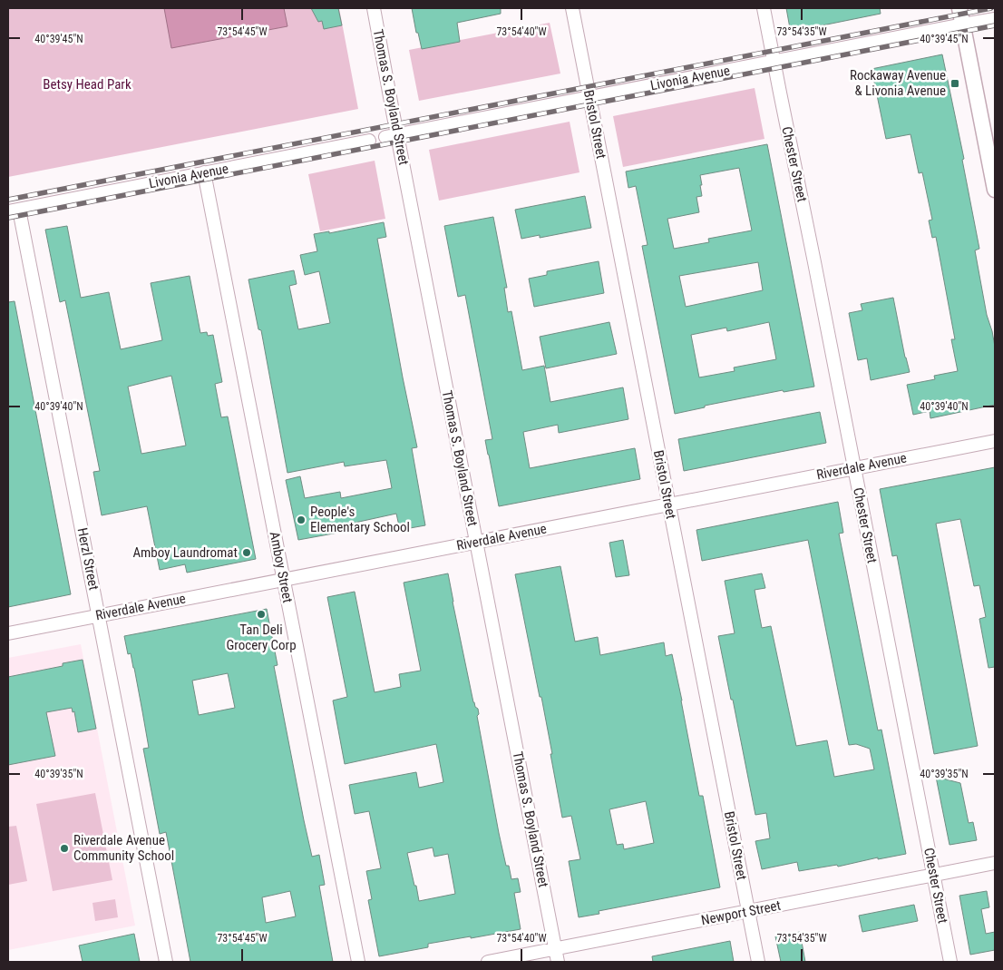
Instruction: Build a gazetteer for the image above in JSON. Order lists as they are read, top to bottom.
{
  "streets": {
    "street": [
      "Livonia Avenue",
      "Thomas S. Boyland Street",
      "Bristol Street",
      "Chester Street",
      "Riverdale Avenue",
      "Herzl Street",
      "Amboy Street",
      "Newport Street"
    ]
  },
  "crossings": [
    ["Livonia Avenue", "Thomas S. Boyland Street"],
    ["Livonia Avenue", "Bristol Street"],
    ["Livonia Avenue", "Chester Street"],
    ["Livonia Avenue", "Herzl Street"],
    ["Livonia Avenue", "Amboy Street"],
    ["Thomas S. Boyland Street", "Riverdale Avenue"],
    ["Thomas S. Boyland Street", "Newport Street"],
    ["Bristol Street", "Riverdale Avenue"],
    ["Bristol Street", "Newport Street"],
    ["Chester Street", "Riverdale Avenue"],
    ["Chester Street", "Newport Street"],
    ["Riverdale Avenue", "Herzl Street"],
    ["Riverdale Avenue", "Amboy Street"]
  ],
  "parks": ["Betsy Head Park"],
  "places": {
    "transit": ["Rockaway Avenue & Livonia Avenue"],
    "other": [
      "People's Elementary School",
      "Amboy Laundromat",
      "Tan Deli Grocery Corp",
      "Riverdale Avenue Community School"
    ]
  },
  "coordinates": [
    "73°54'45\"W",
    "73°54'40\"W",
    "73°54'35\"W",
    "40°39'45\"N",
    "40°39'40\"N",
    "40°39'35\"N"
  ]
}
